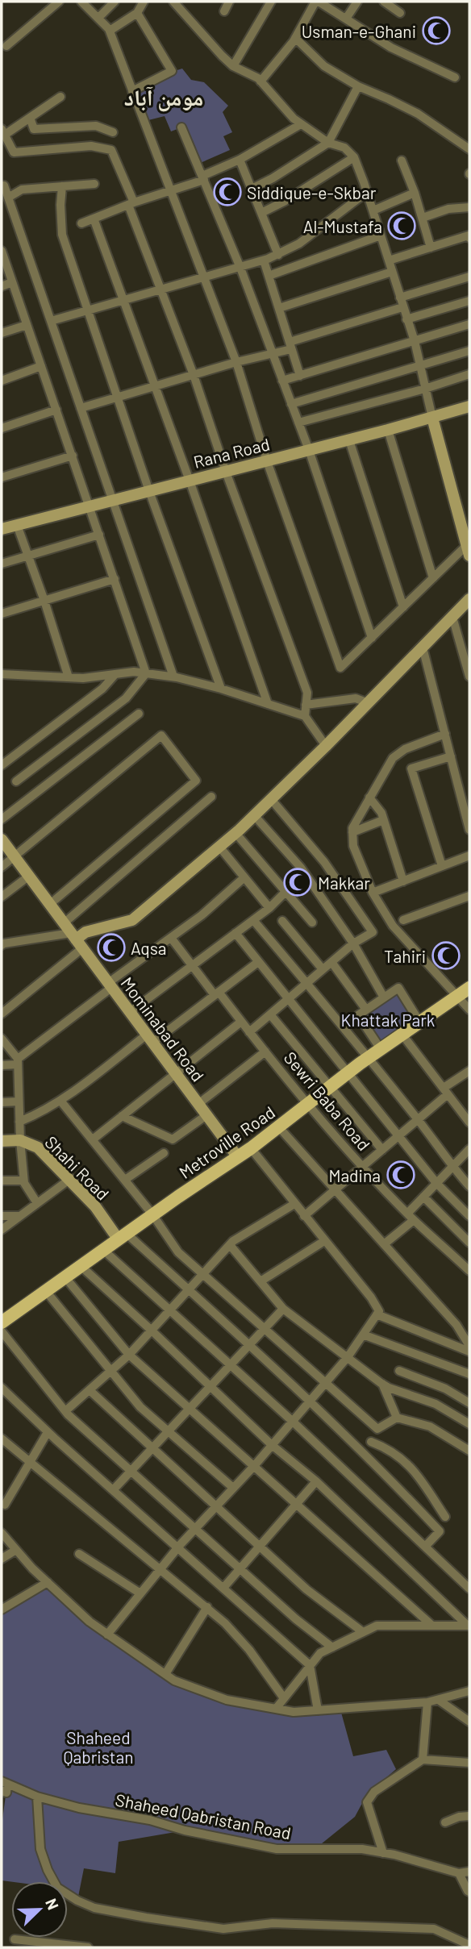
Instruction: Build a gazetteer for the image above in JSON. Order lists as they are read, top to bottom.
{
  "streets": {
    "main road": ["Metroville Road"],
    "street": [
      "Rana Road",
      "Mominabad Road",
      "Sewri Baba Road",
      "Shahi Road",
      "Shaheed Qabristan Road"
    ]
  },
  "crossings": [
    ["Mominabad Road", "Metroville Road"],
    ["Sewri Baba Road", "Metroville Road"],
    ["Metroville Road", "Shahi Road"]
  ],
  "districts": ["مومن آباد"],
  "parks": ["Khattak Park", "Shaheed Qabristan"],
  "places": {
    "mosque": [
      "Usman-e-Ghani",
      "Siddique-e-Skbar",
      "Al-Mustafa",
      "Makkar",
      "Aqsa",
      "Tahiri",
      "Madina"
    ]
  },
  "north": "top right"
}
